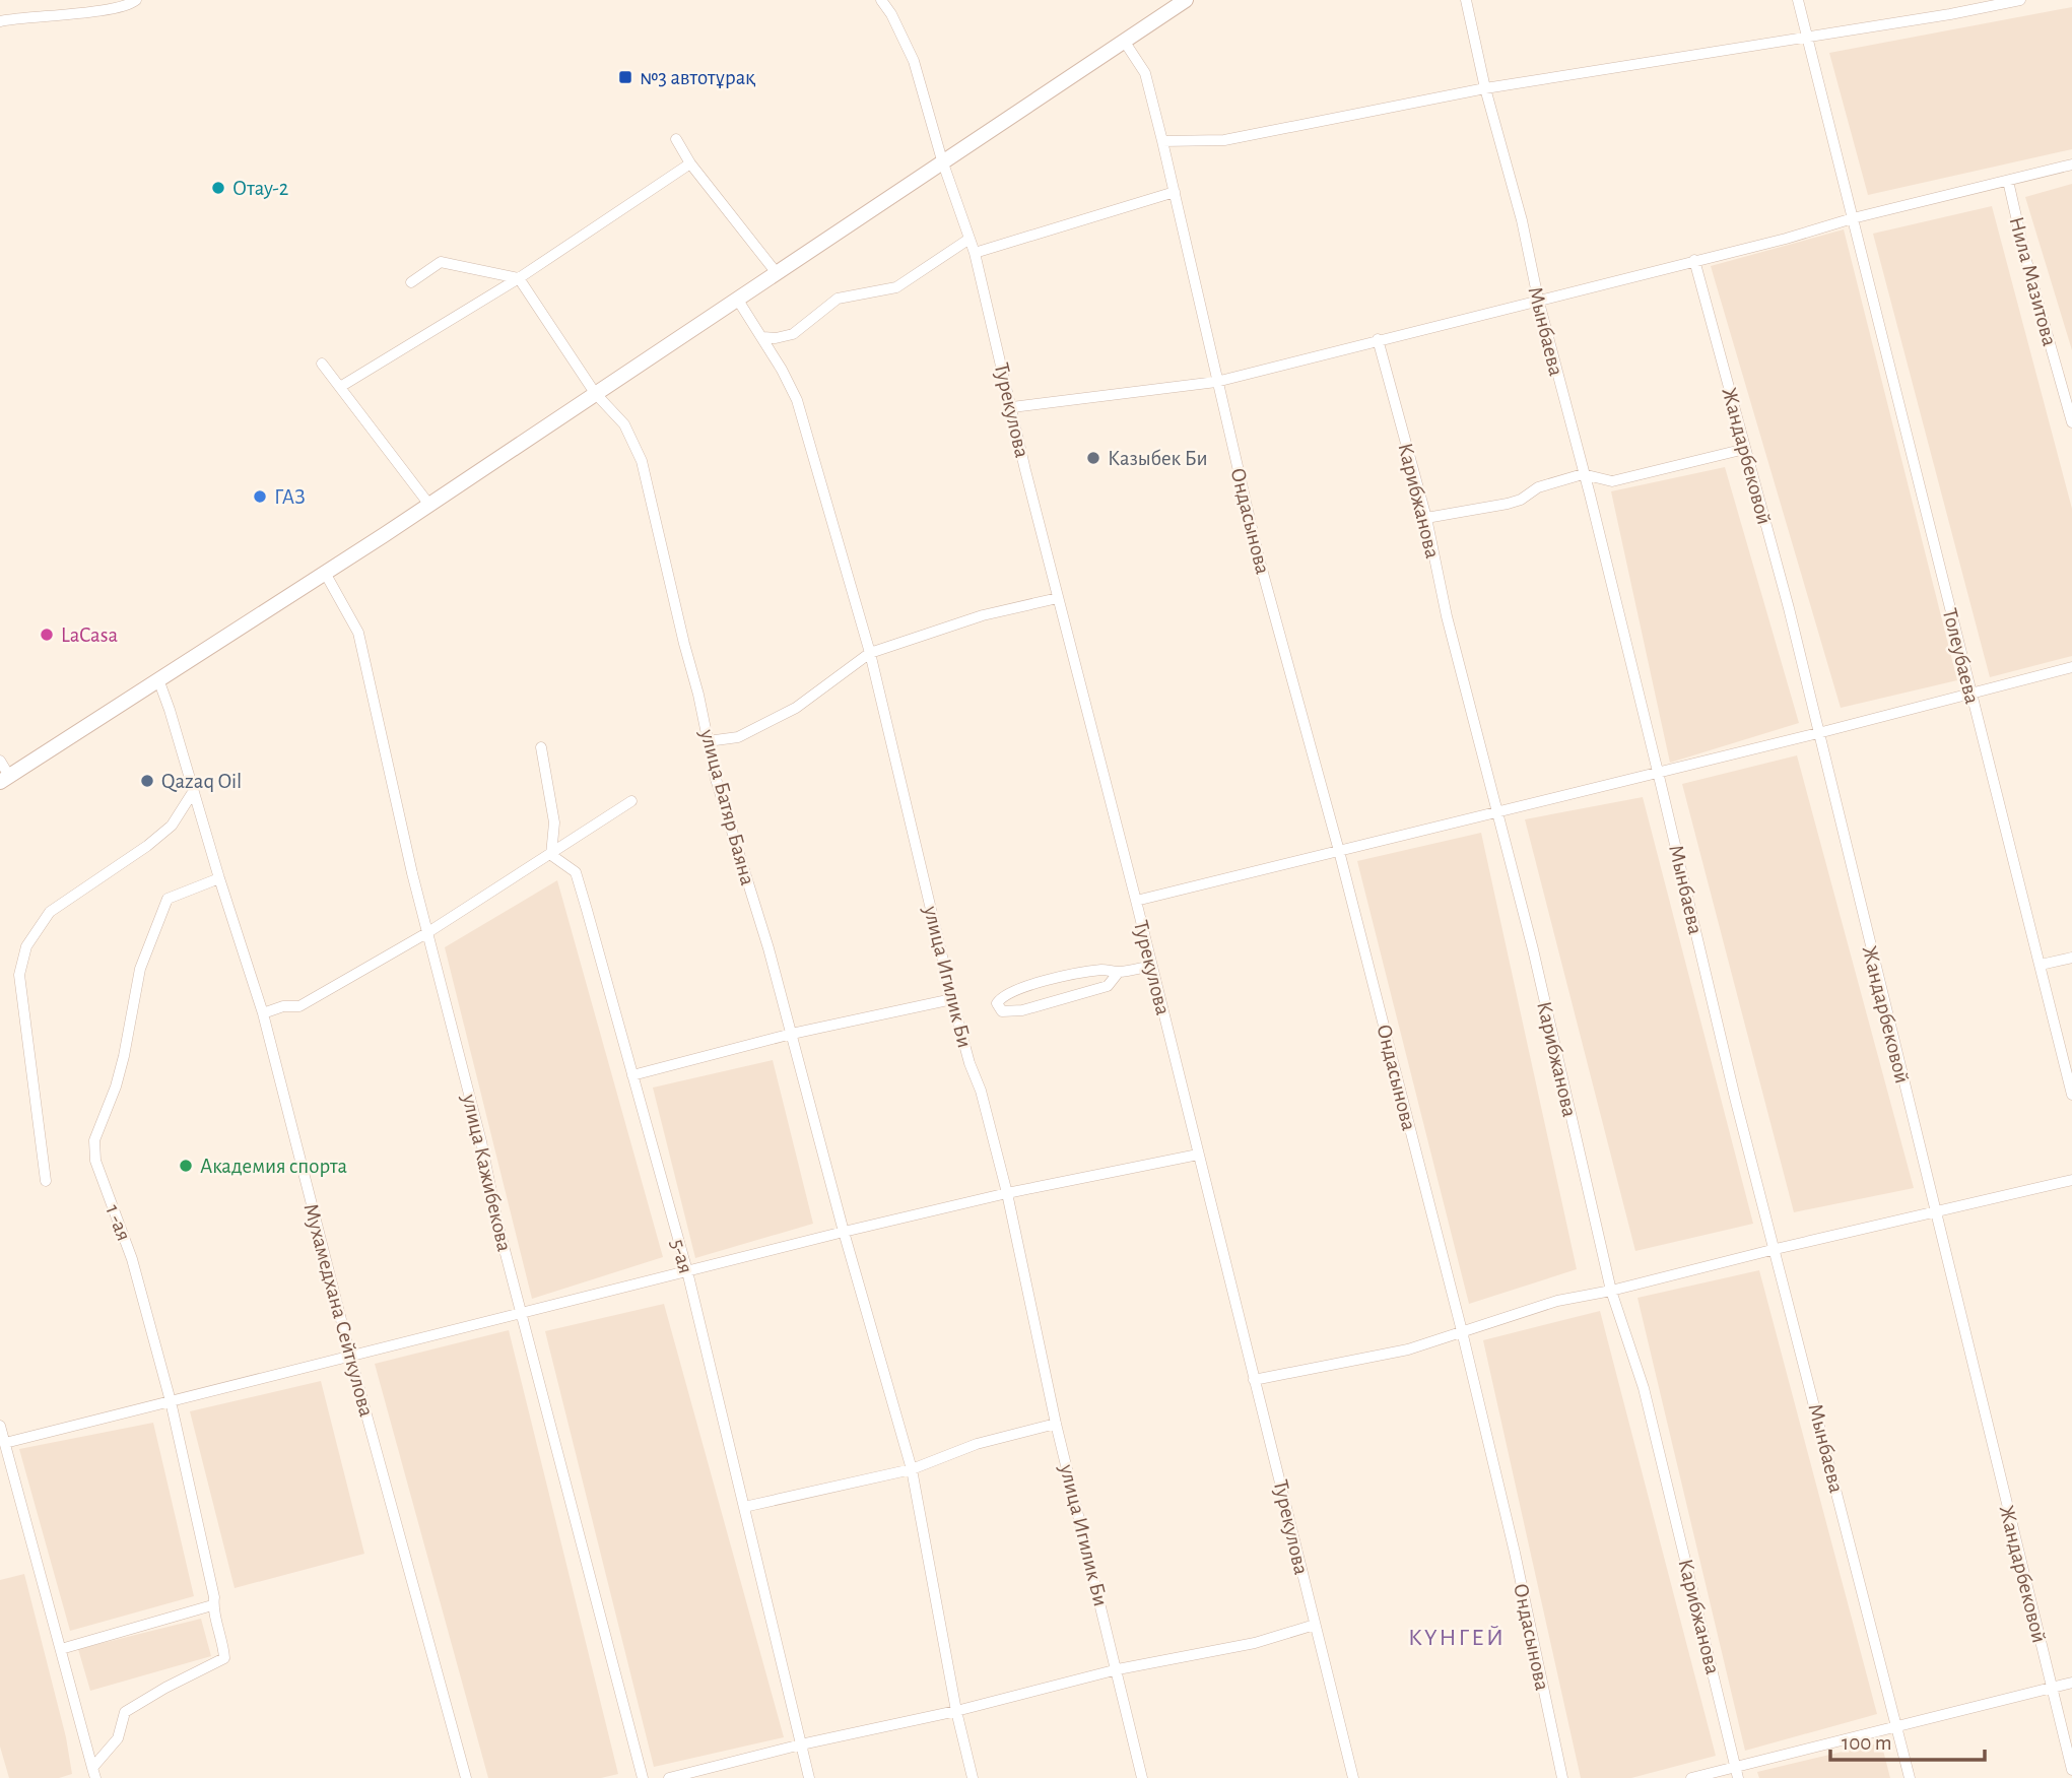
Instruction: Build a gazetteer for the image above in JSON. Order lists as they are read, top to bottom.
{
  "streets": {
    "street": [
      "Нила Мазитова",
      "Мынбаева",
      "Турекулова",
      "Жандарбековой",
      "Карибжанова",
      "Ондасынова",
      "Толеубаева",
      "улица Батяр Баяна",
      "улица Игилик Би",
      "улица Кажибекова",
      "1 -ая",
      "5-ая",
      "Мухамедхана Сейткулова"
    ]
  },
  "crossings": [
    ["1 -ая", "Мухамедхана Сейткулова"]
  ],
  "districts": ["КҮНГЕЙ"],
  "places": {
    "transit": ["№3 автотұрақ"],
    "other": [
      "Отау-2",
      "Казыбек Би",
      "ГАЗ",
      "LaCasa",
      "Qazaq Oil",
      "Академия спорта"
    ]
  },
  "scale_bar": "100 m"
}
